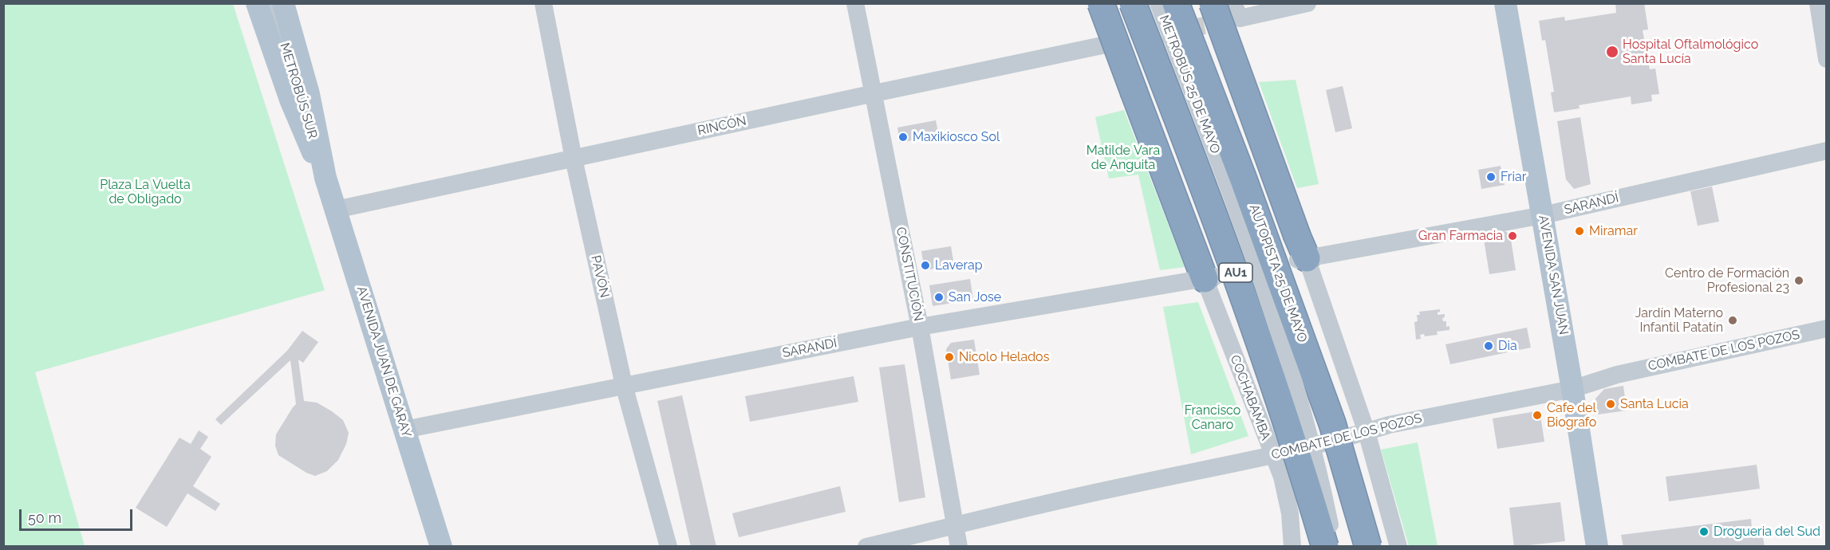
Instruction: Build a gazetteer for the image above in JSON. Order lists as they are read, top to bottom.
{
  "streets": {
    "highway": ["AU1", "AUTOPISTA 25 DE MAYO"],
    "main road": ["AVENIDA SAN JUAN", "AVENIDA JUAN DE GARAY"],
    "street": [
      "METROBÚS 25 DE MAYO",
      "METROBÚS SUR",
      "RINCÓN",
      "SARANDÍ",
      "CONSTITUCIÓN",
      "PAVÓN",
      "COMBATE DE LOS POZOS",
      "COCHABAMBA"
    ]
  },
  "crossings": [
    ["METROBÚS 25 DE MAYO", "AUTOPISTA 25 DE MAYO"],
    ["METROBÚS SUR", "AVENIDA JUAN DE GARAY"],
    ["RINCÓN", "CONSTITUCIÓN"],
    ["RINCÓN", "PAVÓN"],
    ["RINCÓN", "AVENIDA JUAN DE GARAY"],
    ["SARANDÍ", "CONSTITUCIÓN"],
    ["SARANDÍ", "AVENIDA SAN JUAN"],
    ["SARANDÍ", "PAVÓN"],
    ["SARANDÍ", "AVENIDA JUAN DE GARAY"],
    ["SARANDÍ", "COCHABAMBA"],
    ["CONSTITUCIÓN", "COMBATE DE LOS POZOS"],
    ["AVENIDA SAN JUAN", "COMBATE DE LOS POZOS"],
    ["COMBATE DE LOS POZOS", "COCHABAMBA"]
  ],
  "parks": ["Matilde Vara de Anguita", "Plaza La Vuelta de Obligado", "Francisco Canaro"],
  "places": [
    "Hospital Oftalmológico Santa Lucía",
    "Maxikiosco Sol",
    "Friar",
    "Miramar",
    "Gran Farmacia",
    "Laverap",
    "Centro de Formación Profesional 23",
    "San Jose",
    "Jardín Materno Infantil Patatín",
    "Dia",
    "Nicolo Helados",
    "Santa Lucia",
    "Cafe del Biografo",
    "Drogueria del Sud"
  ],
  "scale_bar": "50 m"
}
